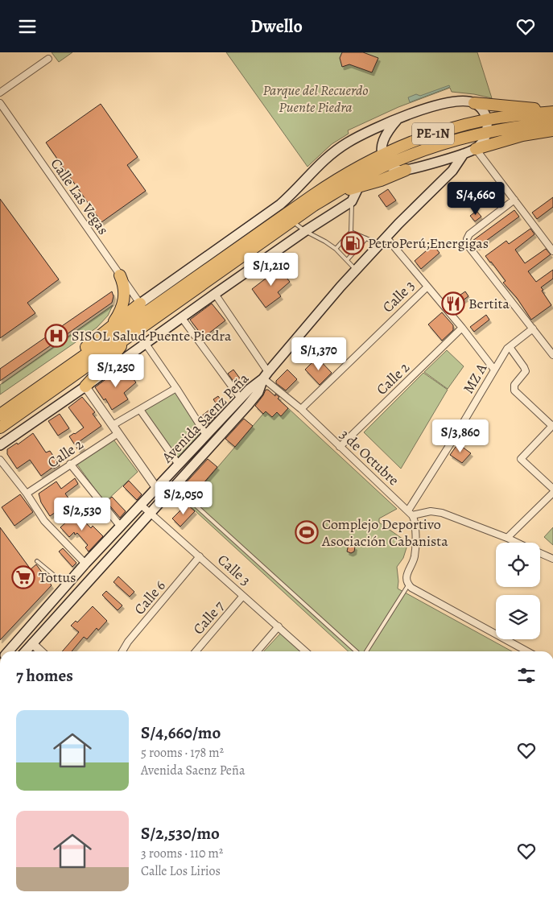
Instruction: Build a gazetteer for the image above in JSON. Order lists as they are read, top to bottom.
{
  "streets": {
    "highway": ["PE-1N"],
    "main road": ["Avenida Saenz Peña"],
    "street": [
      "Calle Las Vegas",
      "Calle 3",
      "Calle 2",
      "MZ A",
      "3 de Octubre",
      "Calle 6",
      "Calle 7"
    ]
  },
  "crossings": [
    ["Calle 3", "Avenida Saenz Peña"],
    ["Calle 3", "3 de Octubre"],
    ["Calle 3", "Calle 6"],
    ["Calle 3", "Calle 7"],
    ["Calle 2", "3 de Octubre"],
    ["MZ A", "3 de Octubre"],
    ["Avenida Saenz Peña", "3 de Octubre"]
  ],
  "parks": ["Parque del Recuerdo Puente Piedra"],
  "places": {
    "fuel station": ["PetroPerú;Energigas"],
    "restaurant": ["Bertita"],
    "hospital": ["SISOL Salud Puente Piedra"],
    "sports": ["Complejo Deportivo Asociación Cabanista"],
    "supermarket": ["Tottus"]
  },
  "page": {
    "header": "Dwello",
    "price": [
      "S/4,660",
      "S/1,210",
      "S/1,370",
      "S/1,250",
      "S/3,860",
      "S/2,050",
      "S/2,530"
    ],
    "heading": "7 homes",
    "list": [
      {
        "name": "S/4,660/mo",
        "note": "5 rooms · 178 m² · Avenida Saenz Peña"
      },
      {
        "name": "S/2,530/mo",
        "note": "3 rooms · 110 m² · Calle Los Lirios"
      }
    ]
  }
}
